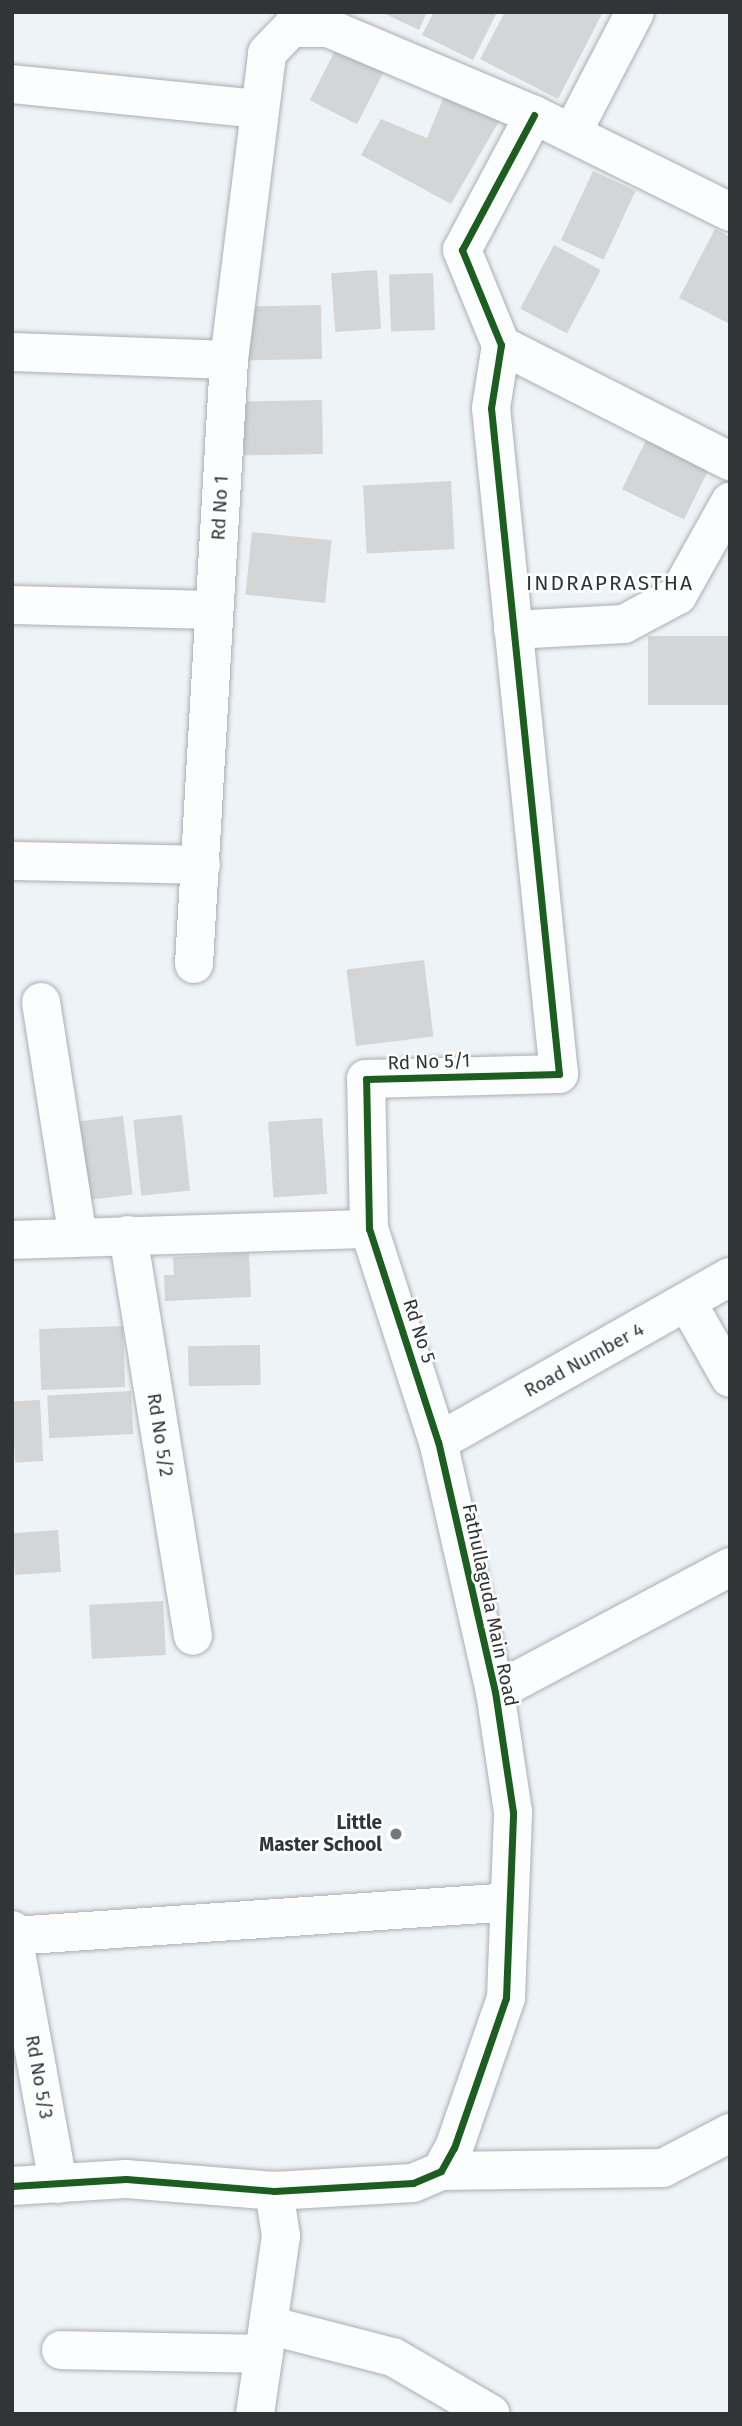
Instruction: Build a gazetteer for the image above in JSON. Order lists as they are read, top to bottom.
{
  "streets": {
    "street": [
      "Rd No 1",
      "Rd No 5/1",
      "Rd No 5",
      "Road Number 4",
      "Rd No 5/2",
      "Fathullaguda Main Road",
      "Rd No 5/3"
    ]
  },
  "crossings": [
    ["Rd No 5/1", "Rd No 5"],
    ["Rd No 5", "Road Number 4"],
    ["Rd No 5", "Fathullaguda Main Road"],
    ["Road Number 4", "Fathullaguda Main Road"]
  ],
  "districts": ["INDRAPRASTHA"],
  "places": ["Little Master School"]
}
